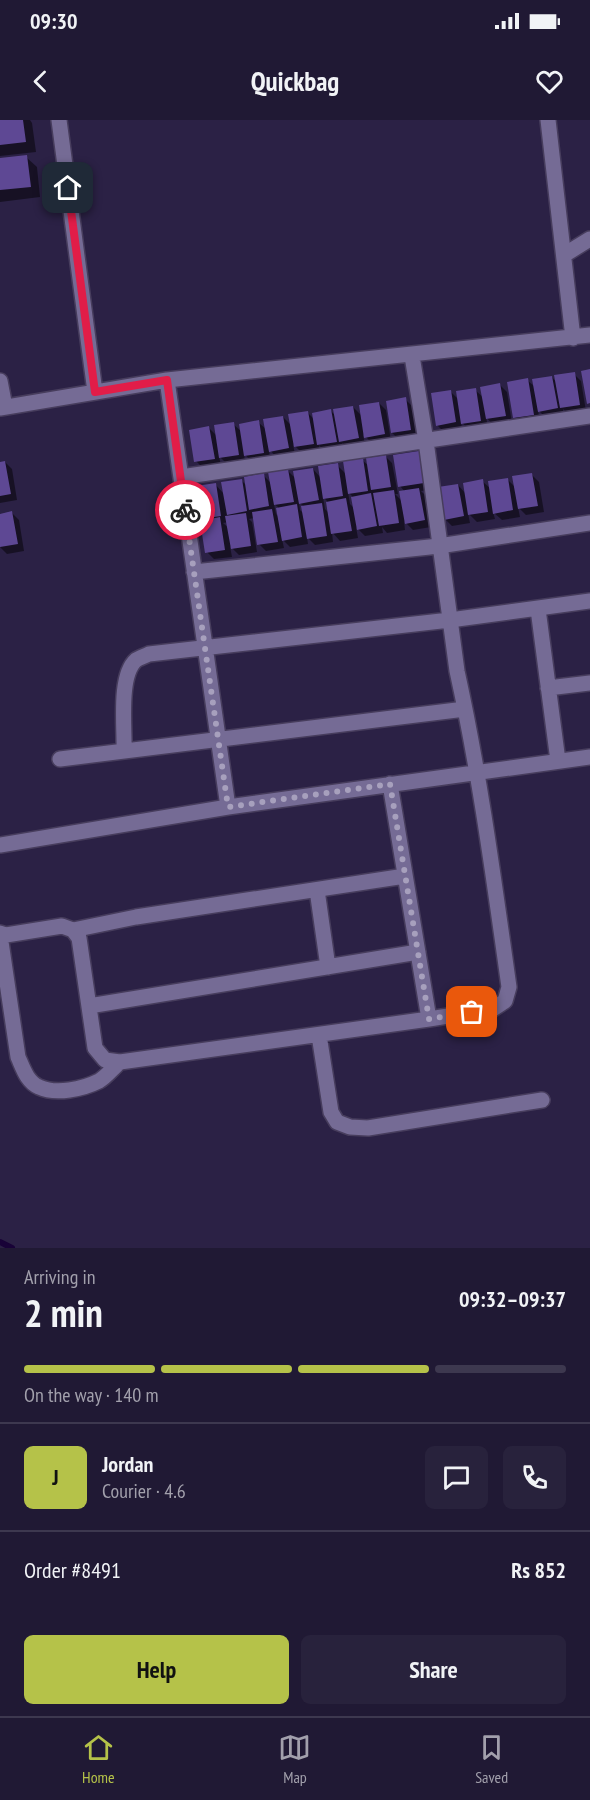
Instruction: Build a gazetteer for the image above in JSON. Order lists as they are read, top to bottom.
{
  "page": {
    "status": "09:30",
    "header": "Quickbag",
    "heading": ["2 min", "Arriving in", "09:32–09:37"],
    "panel": [
      "Jordan",
      "Courier · 4.6",
      "Order #8491",
      "Rs 852"
    ],
    "bar": "On the way · 140 m",
    "round": "J",
    "buttons": ["Help", "Share"],
    "tabs": ["Home", "Map", "Saved"]
  }
}
